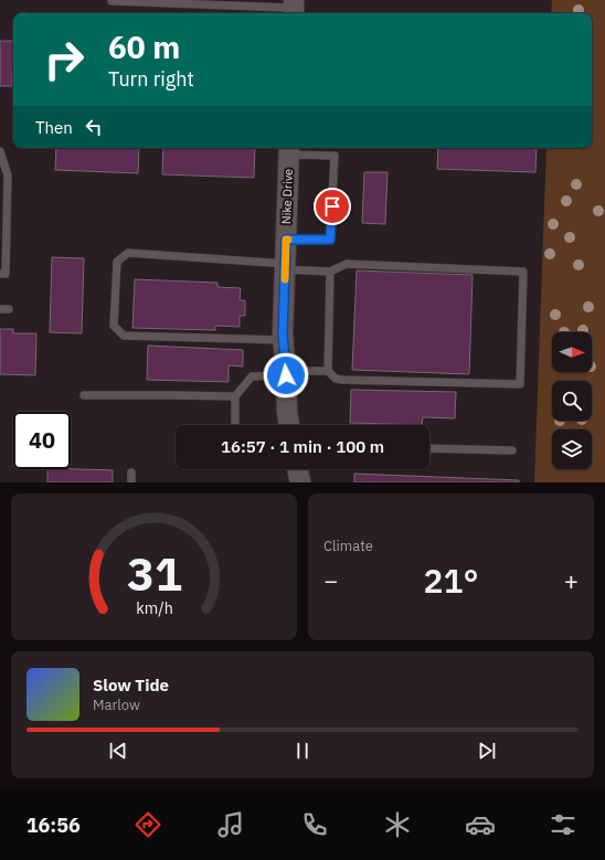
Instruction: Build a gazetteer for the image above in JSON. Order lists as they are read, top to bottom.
{
  "streets": {
    "street": ["Nike Drive"]
  },
  "north": "right",
  "page": {
    "turn": ["60 m", "Turn right"],
    "then": "Then",
    "limit": "40",
    "trip": "16:57 · 1 min · 100 m",
    "tile": "Climate",
    "heat": ["−", "21°", "+"],
    "song": ["Slow Tide", "Marlow"],
    "tabs": "16:56",
    "gauge": ["31", "km/h"]
  }
}
